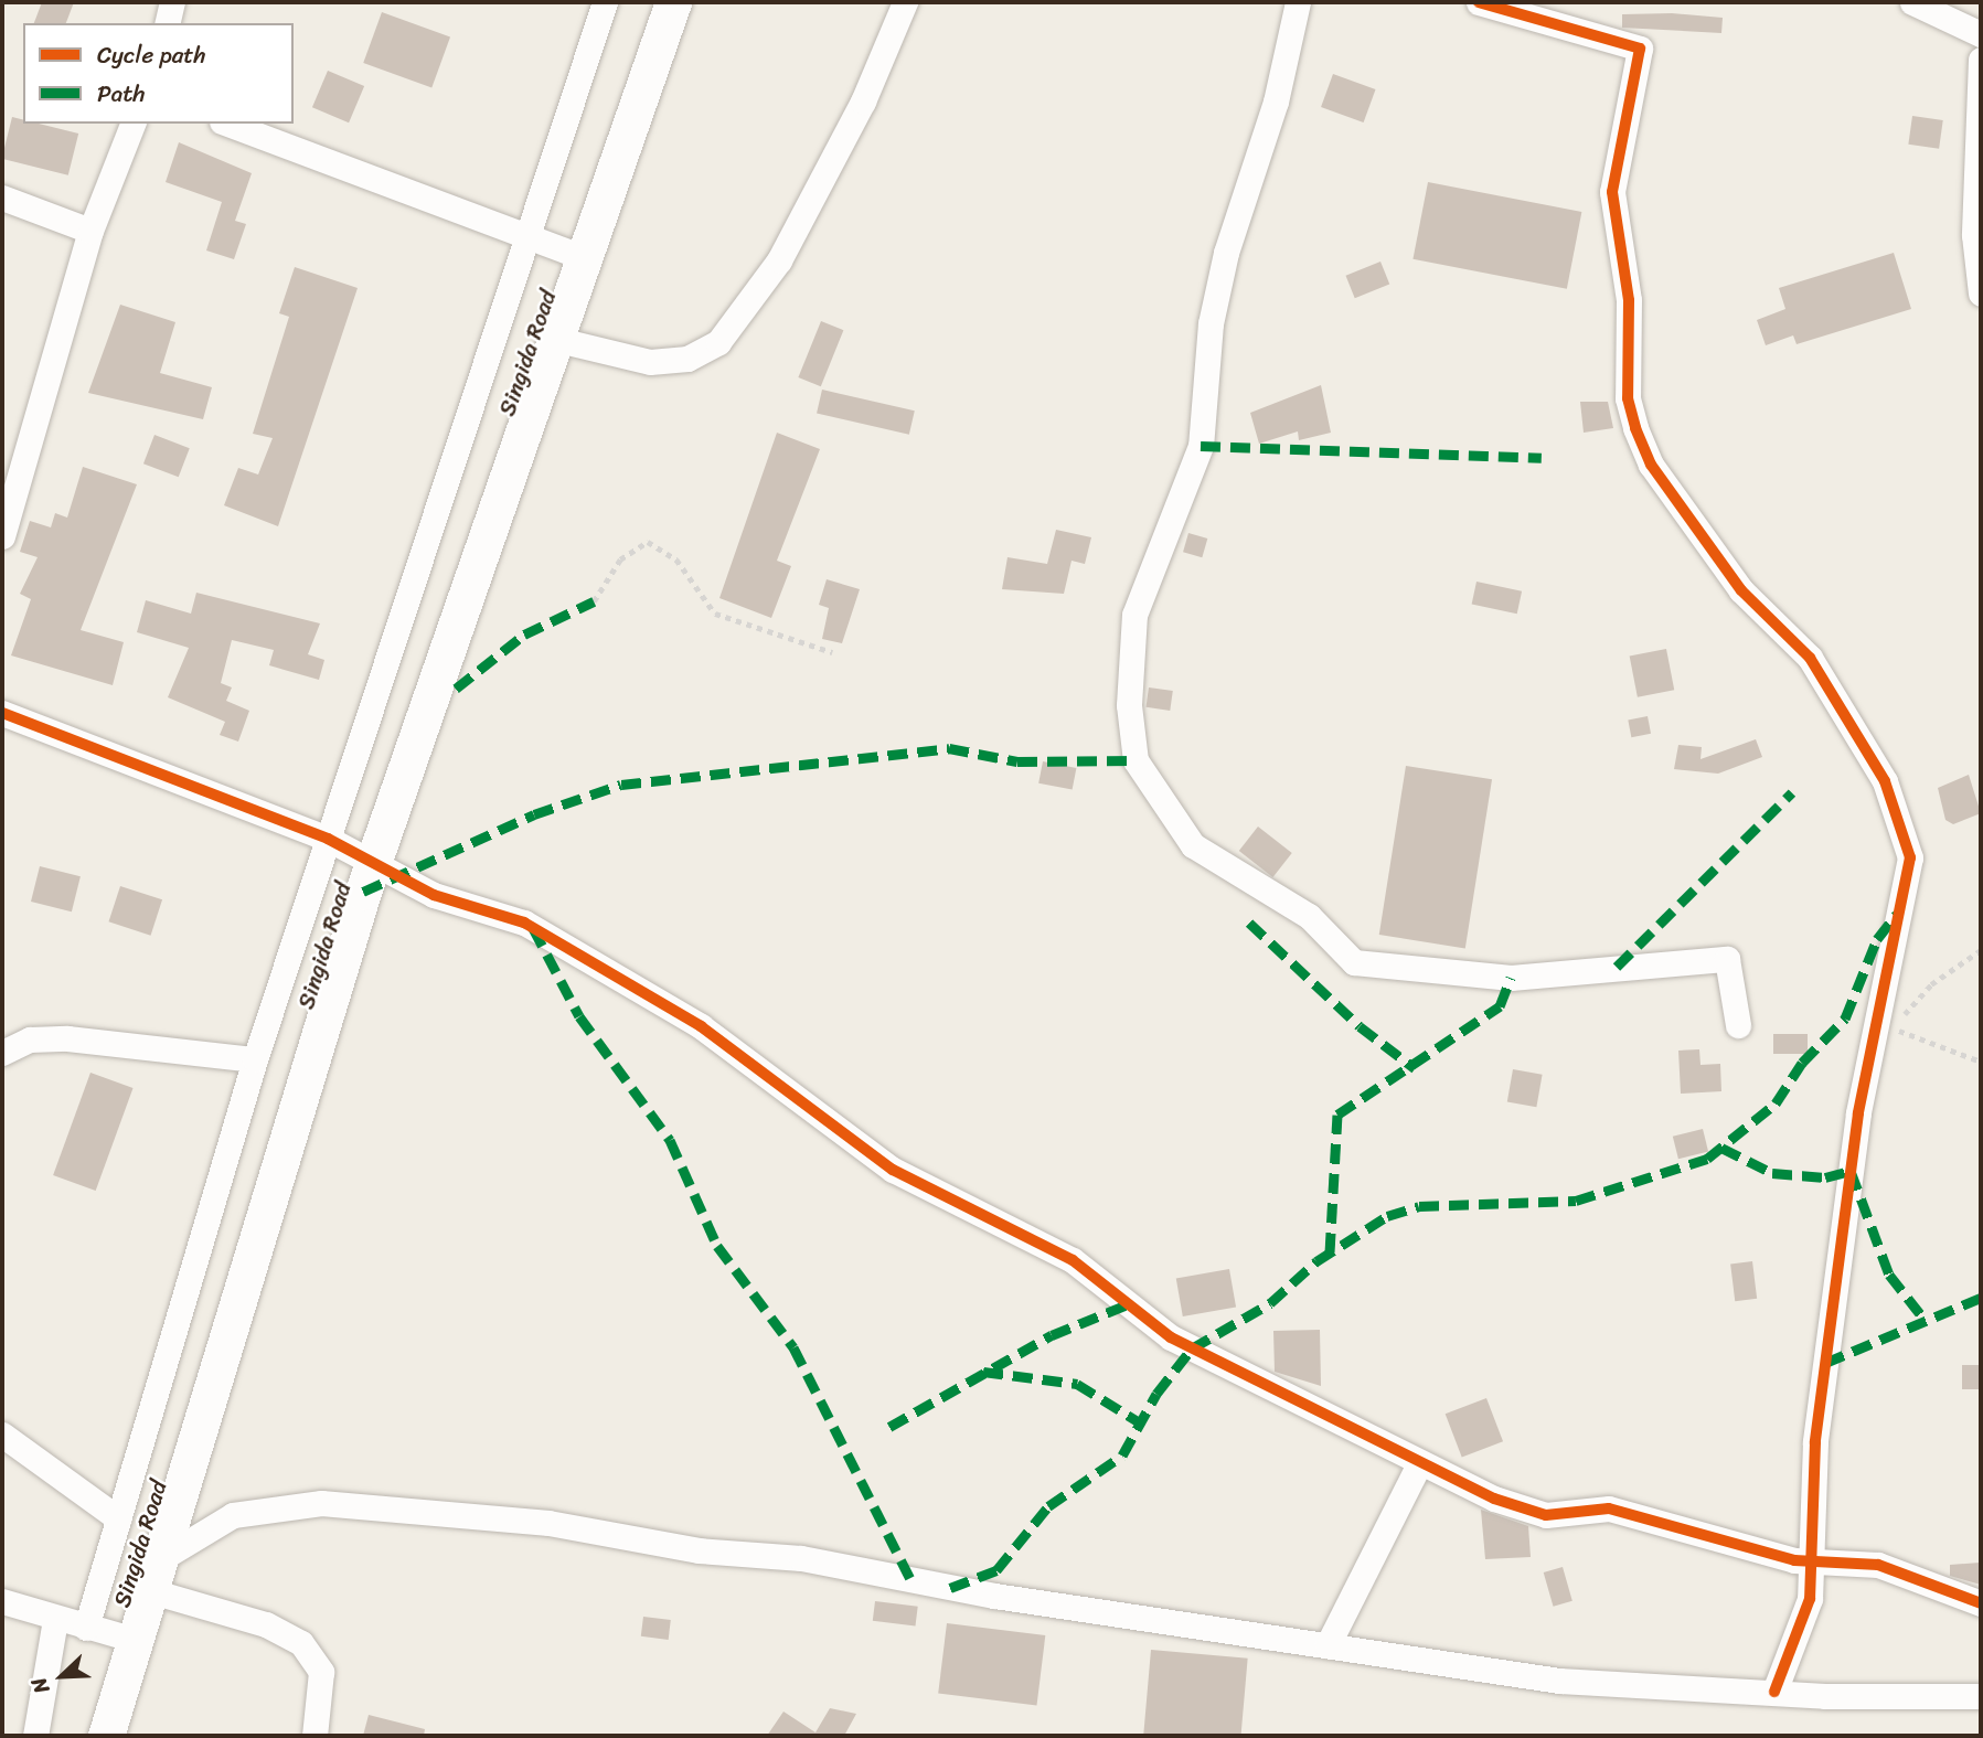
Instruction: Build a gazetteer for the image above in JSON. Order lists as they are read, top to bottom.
{
  "streets": {
    "highway": ["Singida Road"]
  },
  "legend": ["Cycle path", "Path"],
  "north": "bottom left"
}
